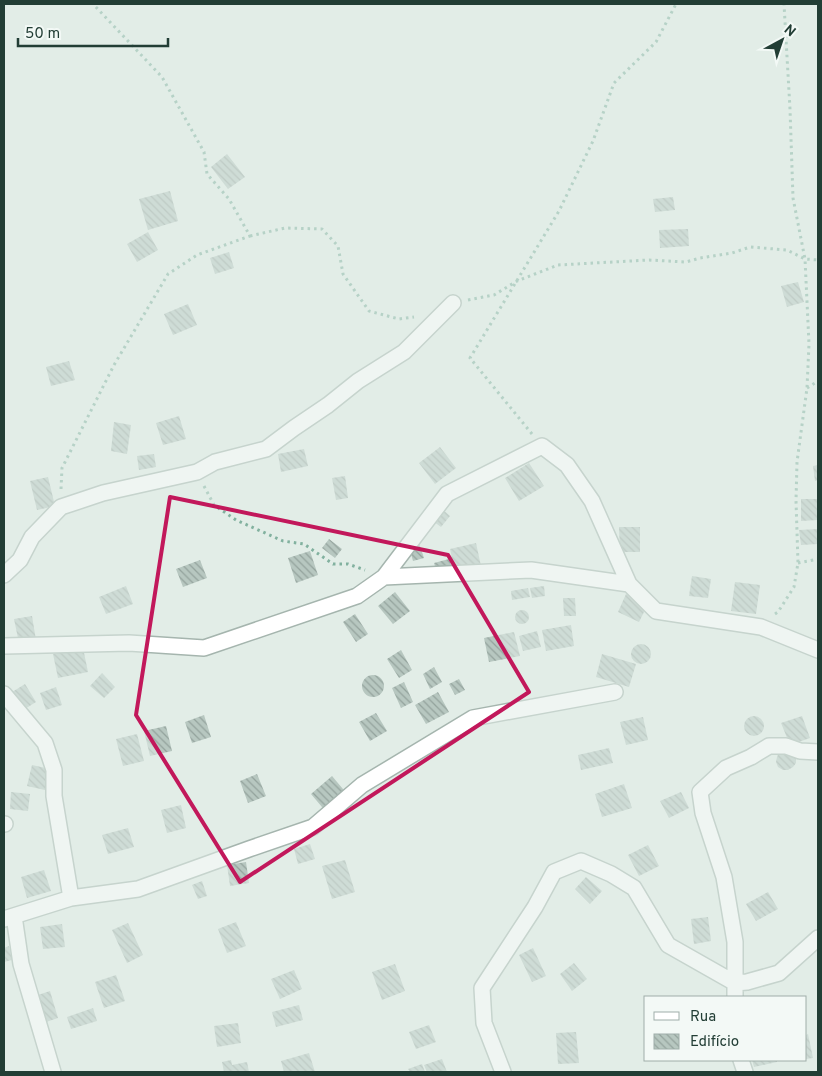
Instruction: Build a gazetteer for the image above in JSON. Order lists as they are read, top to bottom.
{
  "legend": ["Rua", "Edifício"],
  "scale_bar": "50 m",
  "north": "top right"
}
